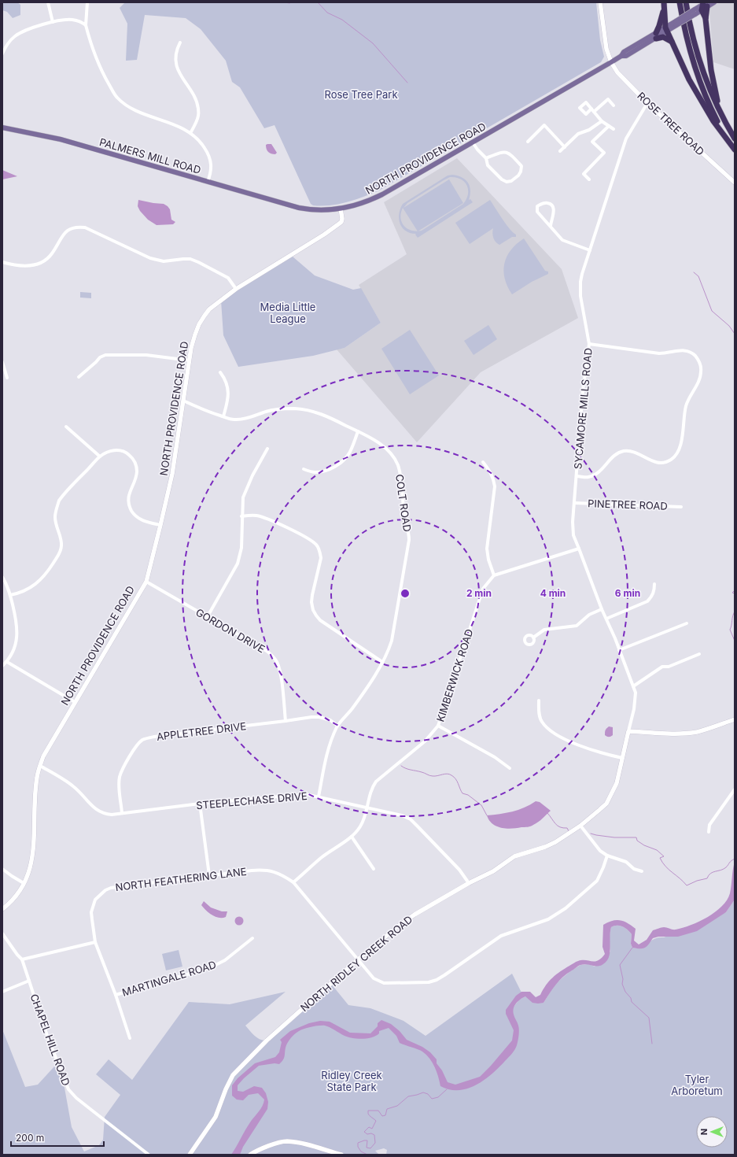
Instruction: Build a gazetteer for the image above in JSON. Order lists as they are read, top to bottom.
{
  "streets": {
    "main road": ["PALMERS MILL ROAD", "NORTH PROVIDENCE ROAD"],
    "street": [
      "ROSE TREE ROAD",
      "SYCAMORE MILLS ROAD",
      "COLT ROAD",
      "PINETREE ROAD",
      "GORDON DRIVE",
      "KIMBERWICK ROAD",
      "APPLETREE DRIVE",
      "STEEPLECHASE DRIVE",
      "NORTH FEATHERING LANE",
      "NORTH RIDLEY CREEK ROAD",
      "MARTINGALE ROAD",
      "CHAPEL HILL ROAD"
    ]
  },
  "crossings": [
    ["ROSE TREE ROAD", "NORTH PROVIDENCE ROAD"],
    ["ROSE TREE ROAD", "SYCAMORE MILLS ROAD"],
    ["PALMERS MILL ROAD", "NORTH PROVIDENCE ROAD"],
    ["NORTH PROVIDENCE ROAD", "COLT ROAD"],
    ["NORTH PROVIDENCE ROAD", "GORDON DRIVE"],
    ["NORTH PROVIDENCE ROAD", "STEEPLECHASE DRIVE"],
    ["SYCAMORE MILLS ROAD", "PINETREE ROAD"],
    ["SYCAMORE MILLS ROAD", "NORTH RIDLEY CREEK ROAD"],
    ["COLT ROAD", "APPLETREE DRIVE"],
    ["COLT ROAD", "STEEPLECHASE DRIVE"],
    ["GORDON DRIVE", "APPLETREE DRIVE"],
    ["KIMBERWICK ROAD", "STEEPLECHASE DRIVE"],
    ["KIMBERWICK ROAD", "NORTH FEATHERING LANE"],
    ["APPLETREE DRIVE", "STEEPLECHASE DRIVE"],
    ["STEEPLECHASE DRIVE", "NORTH RIDLEY CREEK ROAD"],
    ["NORTH FEATHERING LANE", "NORTH RIDLEY CREEK ROAD"],
    ["NORTH FEATHERING LANE", "MARTINGALE ROAD"]
  ],
  "parks": [
    "Rose Tree Park",
    "Media Little League",
    "Ridley Creek State Park",
    "Tyler Arboretum"
  ],
  "scale_bar": "200 m",
  "north": "left",
  "rings": ["2 min", "4 min", "6 min"]
}
